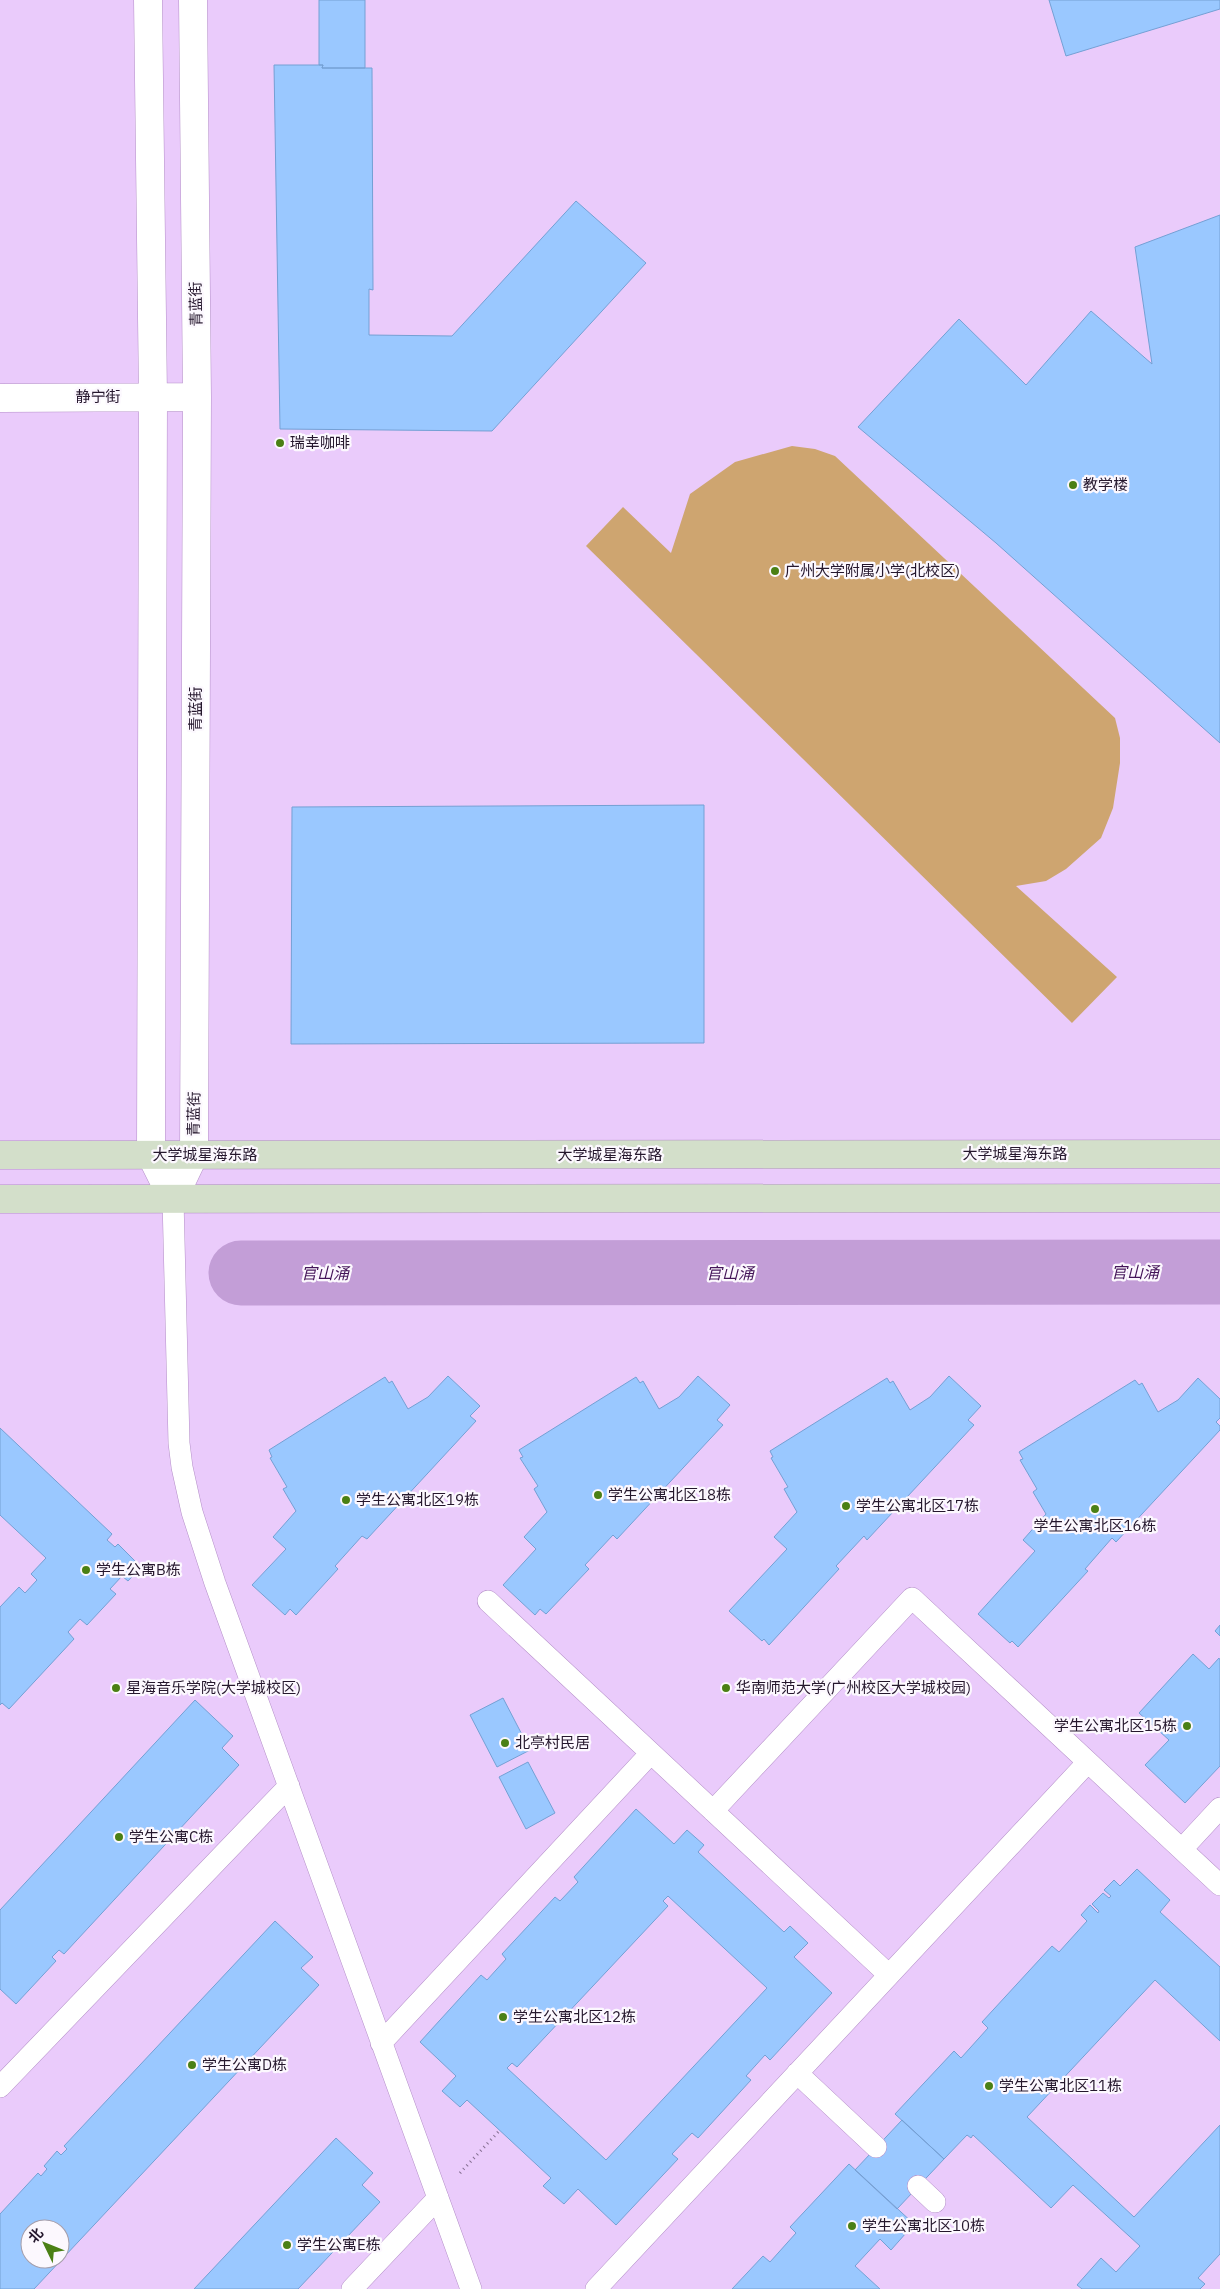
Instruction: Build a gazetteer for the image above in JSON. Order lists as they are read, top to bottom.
{
  "streets": {
    "main road": ["大学城星海东路"],
    "street": ["青蓝街", "静宁街"]
  },
  "crossings": [
    ["青蓝街", "静宁街"],
    ["青蓝街", "大学城星海东路"]
  ],
  "water": ["官山涌"],
  "places": [
    "瑞幸咖啡",
    "教学楼",
    "广州大学附属小学(北校区)",
    "学生公寓北区18栋",
    "学生公寓北区19栋",
    "学生公寓北区17栋",
    "学生公寓北区16栋",
    "学生公寓B栋",
    "星海音乐学院(大学城校区)",
    "华南师范大学(广州校区大学城校园)",
    "学生公寓北区15栋",
    "北亭村民居",
    "学生公寓C栋",
    "学生公寓北区12栋",
    "学生公寓D栋",
    "学生公寓北区11栋",
    "学生公寓北区10栋",
    "学生公寓E栋"
  ],
  "north": "top left"
}
